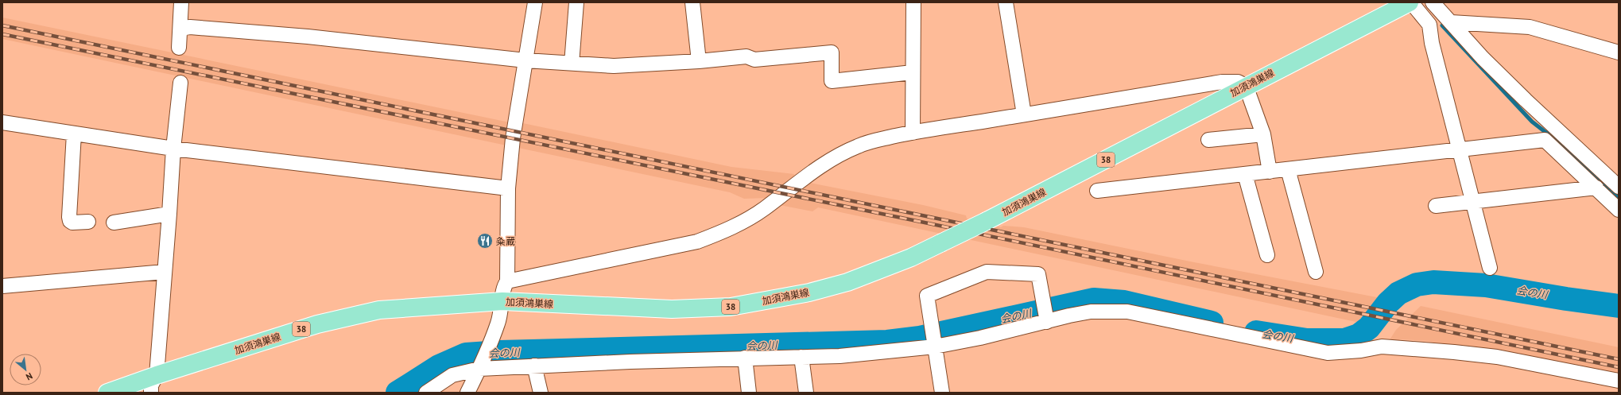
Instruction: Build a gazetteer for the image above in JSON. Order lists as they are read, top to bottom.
{
  "streets": {
    "main road": ["加須鴻巣線", "38"]
  },
  "water": ["会の川"],
  "places": {
    "restaurant": ["粂蔵"]
  },
  "north": "bottom right"
}
